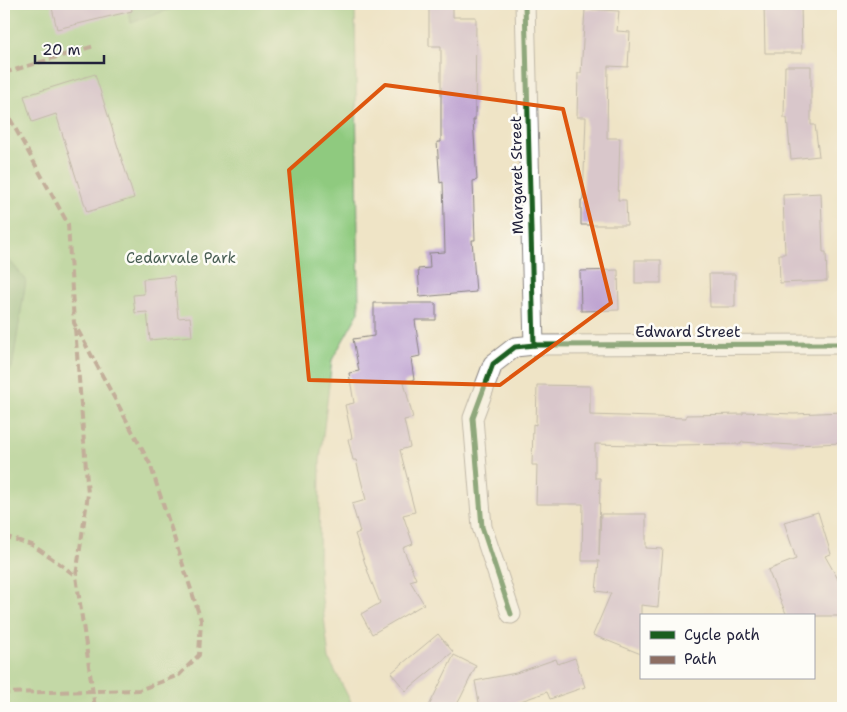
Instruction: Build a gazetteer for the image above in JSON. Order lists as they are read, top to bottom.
{
  "streets": {
    "street": ["Margaret Street", "Edward Street"]
  },
  "crossings": [
    ["Margaret Street", "Edward Street"]
  ],
  "parks": ["Cedarvale Park"],
  "legend": ["Cycle path", "Path"],
  "scale_bar": "20 m"
}
